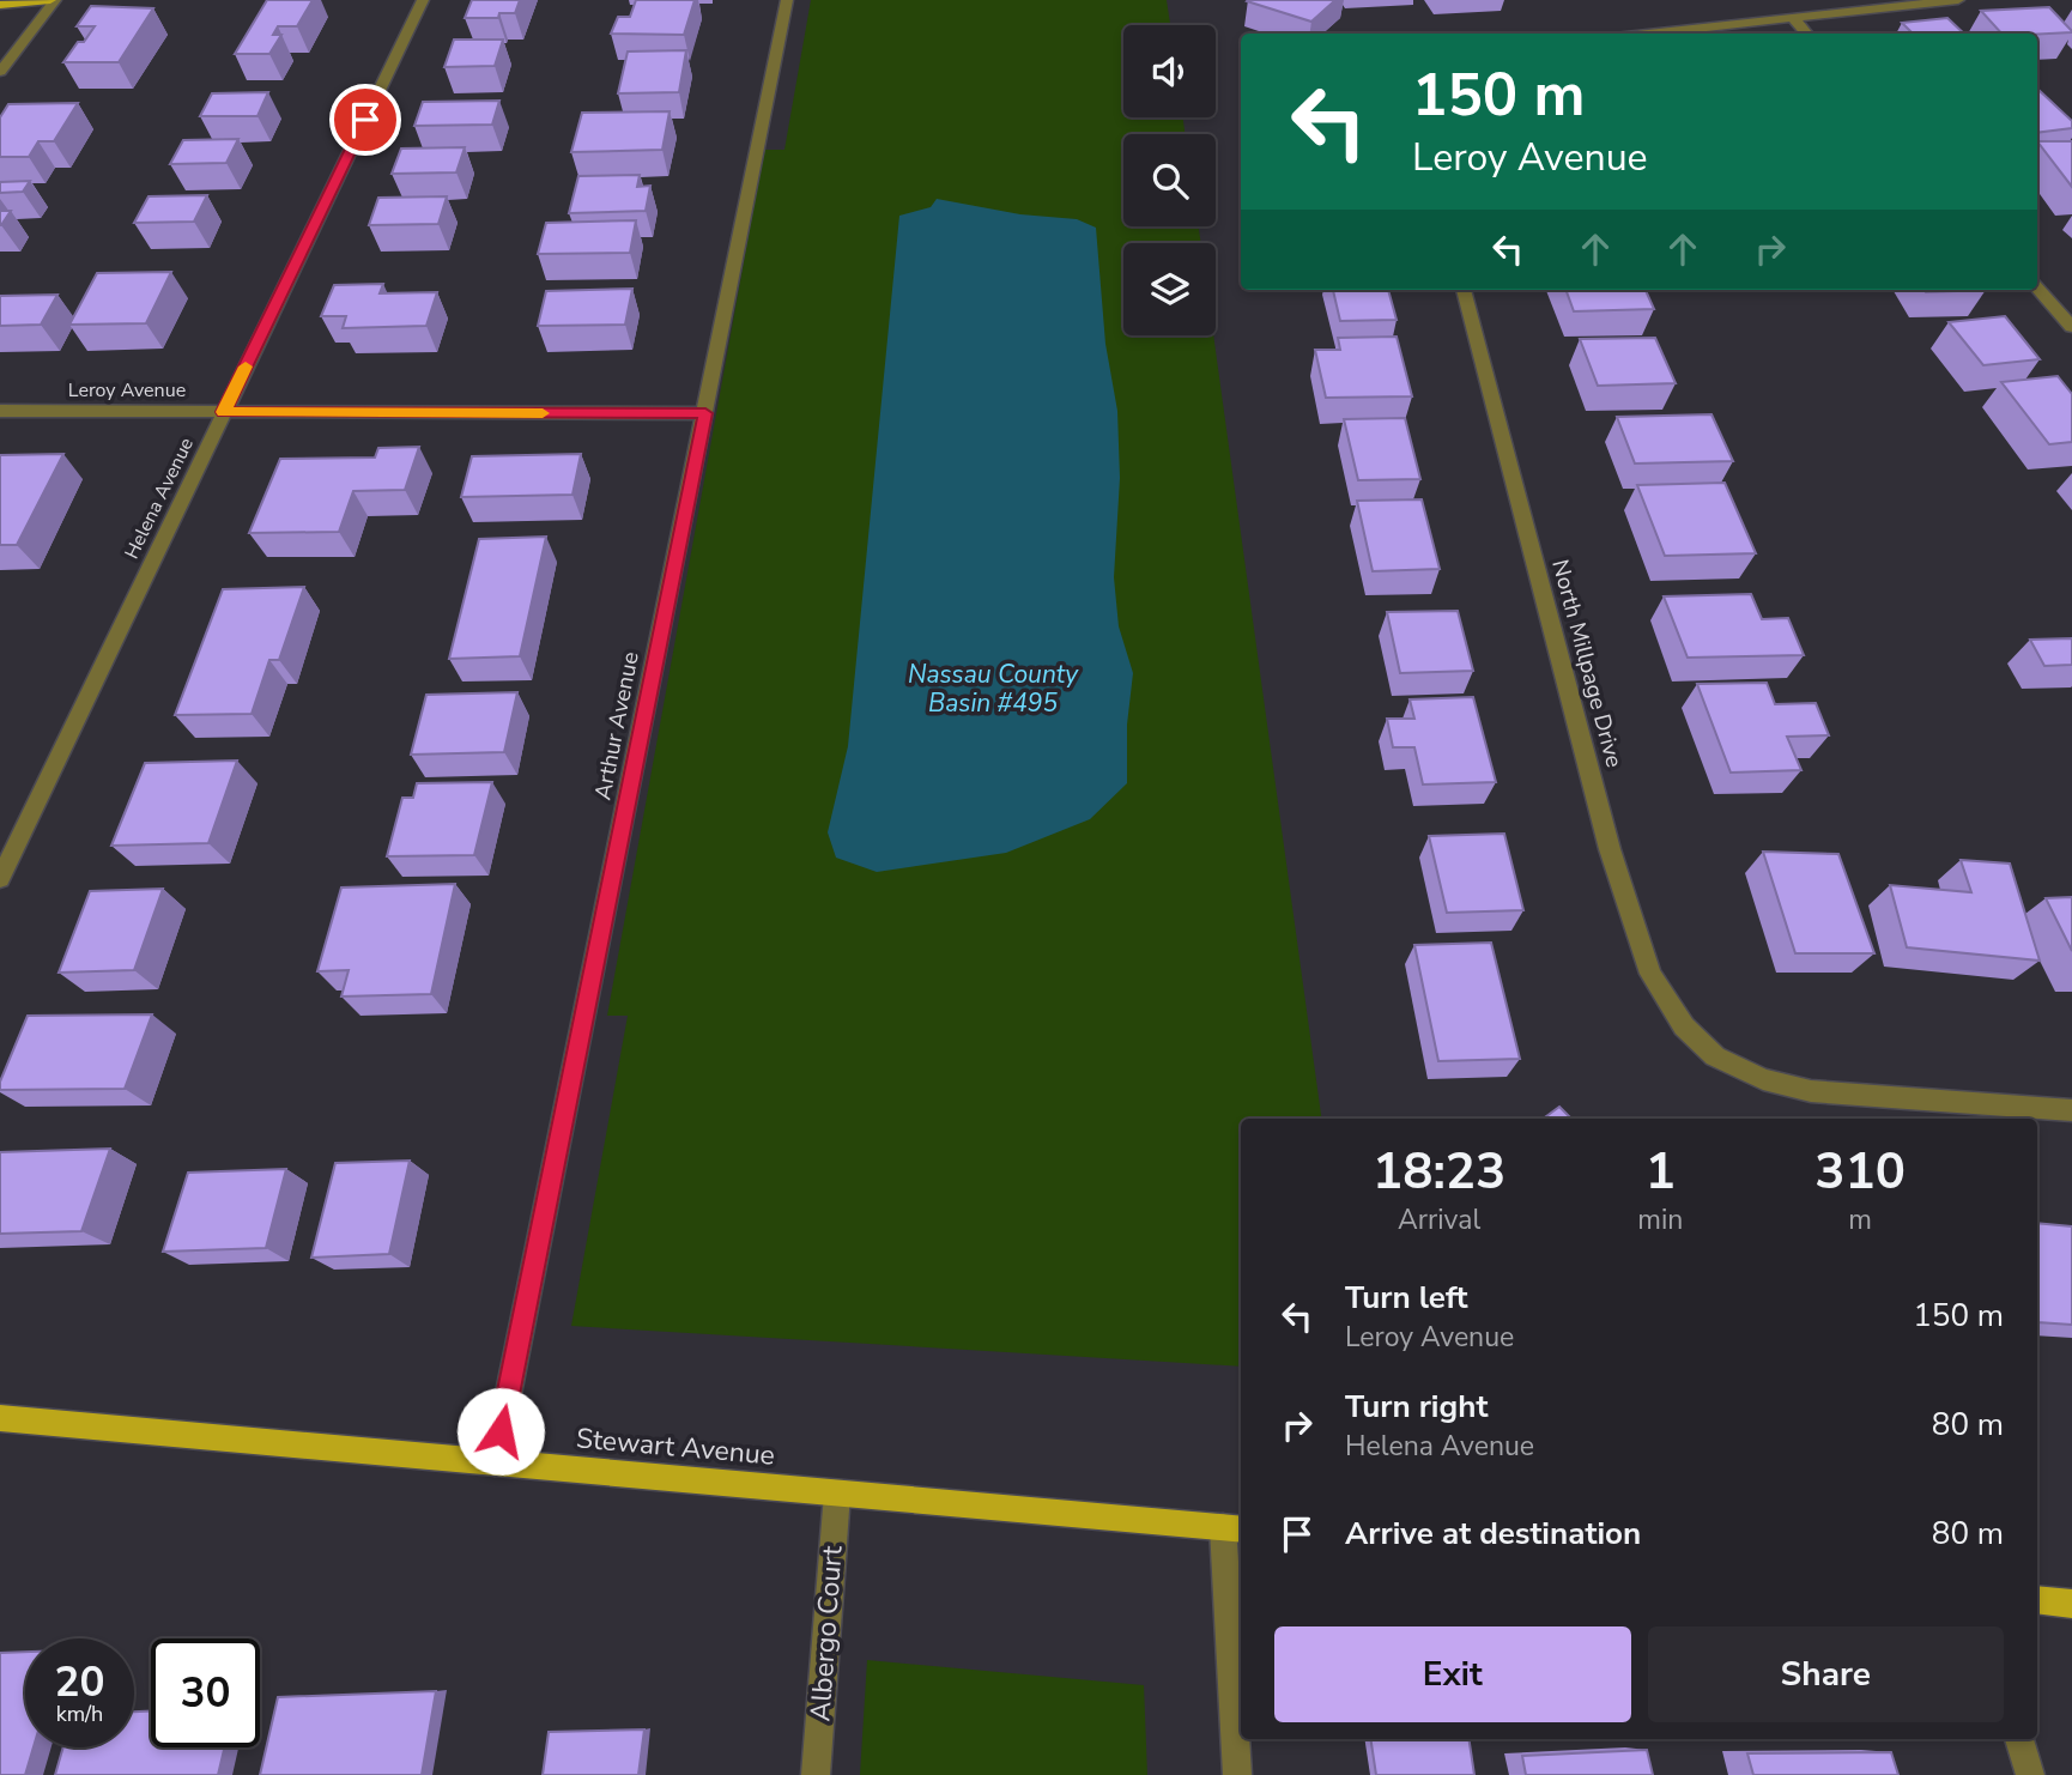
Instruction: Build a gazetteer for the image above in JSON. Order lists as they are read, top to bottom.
{
  "streets": {
    "main road": ["Stewart Avenue"],
    "street": [
      "Leroy Avenue",
      "Helena Avenue",
      "North Millpage Drive",
      "Arthur Avenue",
      "Albergo Court"
    ]
  },
  "crossings": [
    ["Leroy Avenue", "Helena Avenue"],
    ["Leroy Avenue", "Arthur Avenue"],
    ["Arthur Avenue", "Stewart Avenue"],
    ["Stewart Avenue", "Albergo Court"]
  ],
  "water": ["Nassau County Basin #495"],
  "page": {
    "turn": ["150 m", "Leroy Avenue"],
    "eta": [
      "18:23",
      "Arrival",
      "1",
      "min",
      "310",
      "m"
    ],
    "list": [
      {
        "name": "Turn left",
        "note": "Leroy Avenue",
        "value": "150 m"
      },
      {
        "name": "Turn right",
        "note": "Helena Avenue",
        "value": "80 m"
      },
      {
        "name": "Arrive at destination",
        "value": "80 m"
      }
    ],
    "buttons": ["Exit", "Share"],
    "speed": "20 km/h",
    "limit": "30"
  }
}
